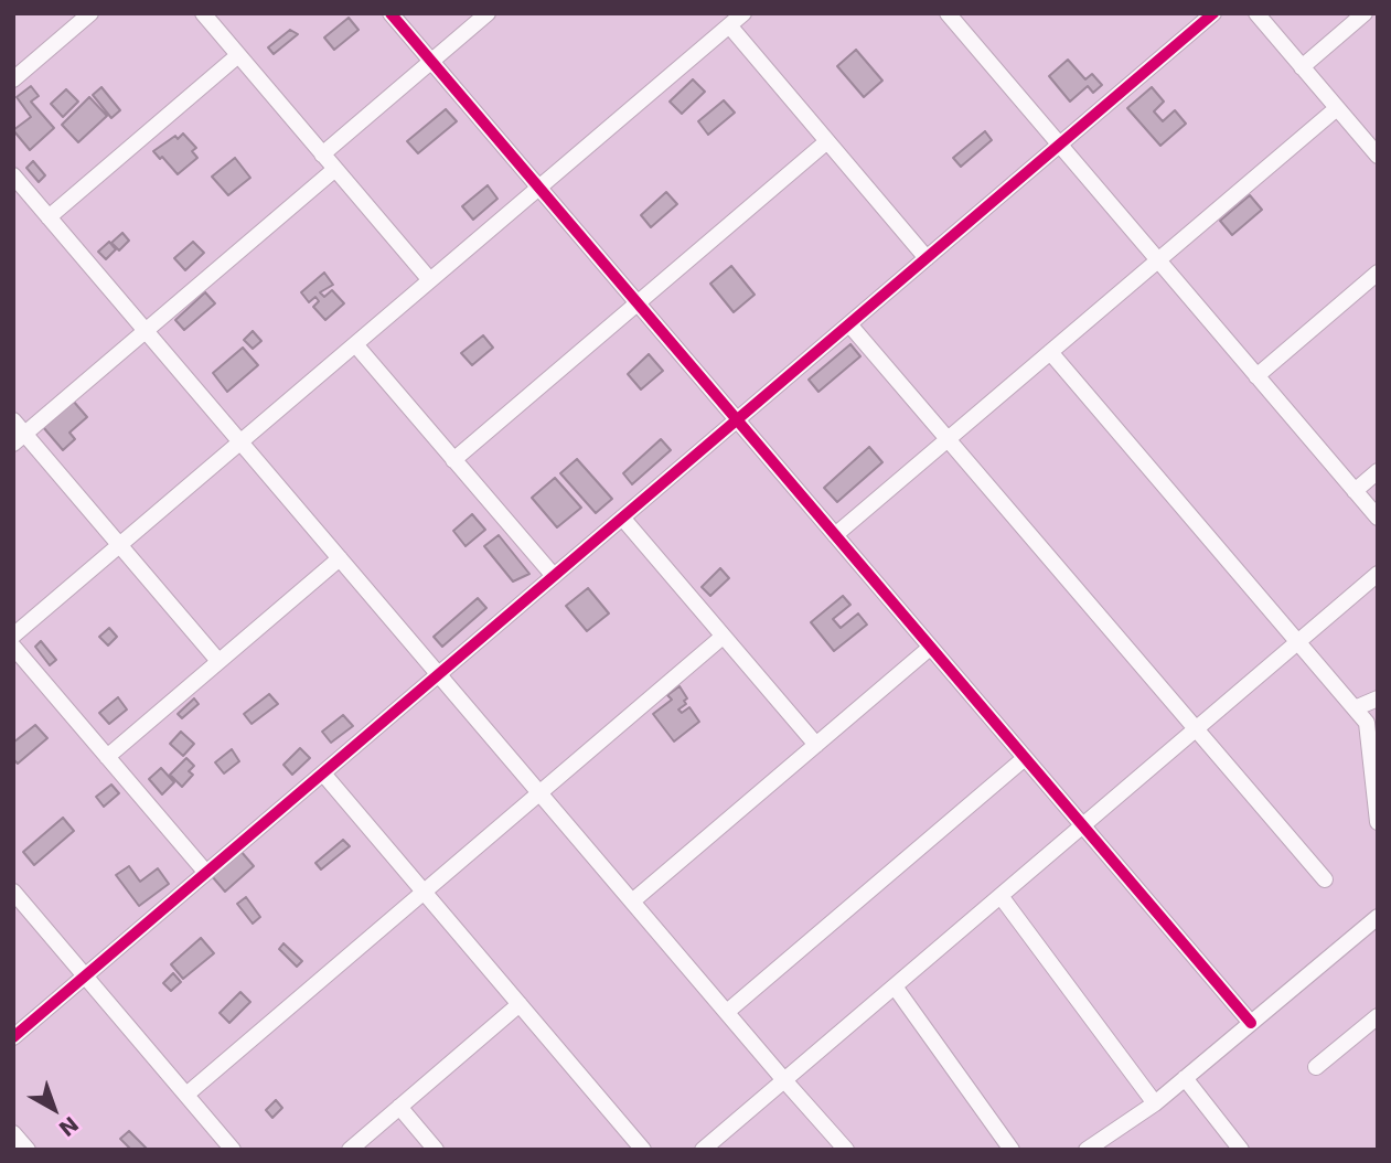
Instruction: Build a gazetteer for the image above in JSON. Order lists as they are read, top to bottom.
{
  "north": "bottom right"
}
